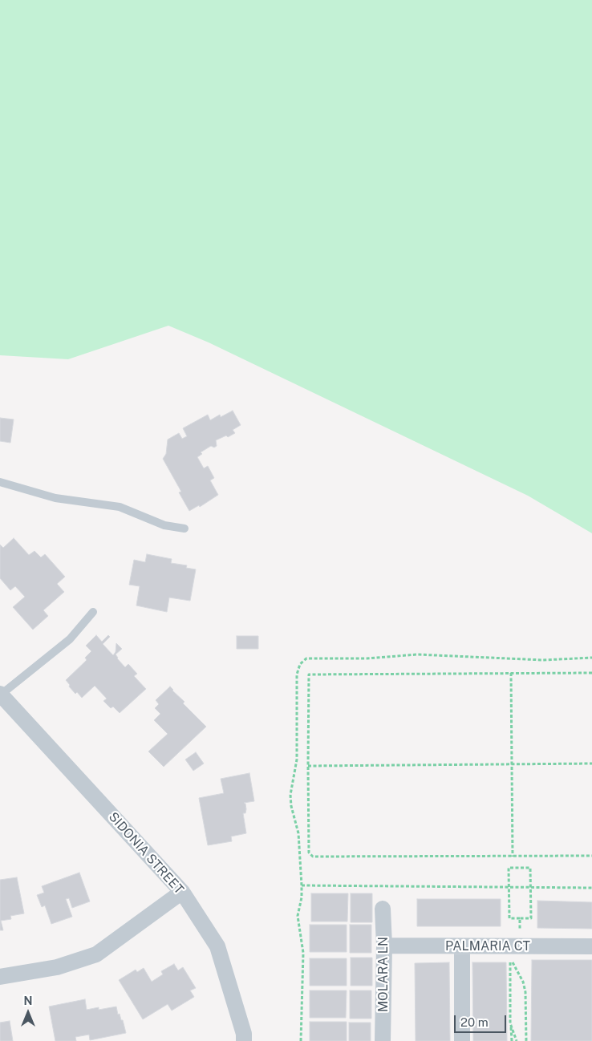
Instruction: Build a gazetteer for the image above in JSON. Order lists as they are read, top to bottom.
{
  "streets": {
    "street": ["SIDONIA STREET", "PALMARIA CT", "MOLARA LN"]
  },
  "crossings": [
    ["PALMARIA CT", "MOLARA LN"]
  ],
  "scale_bar": "20 m",
  "north": "top"
}
